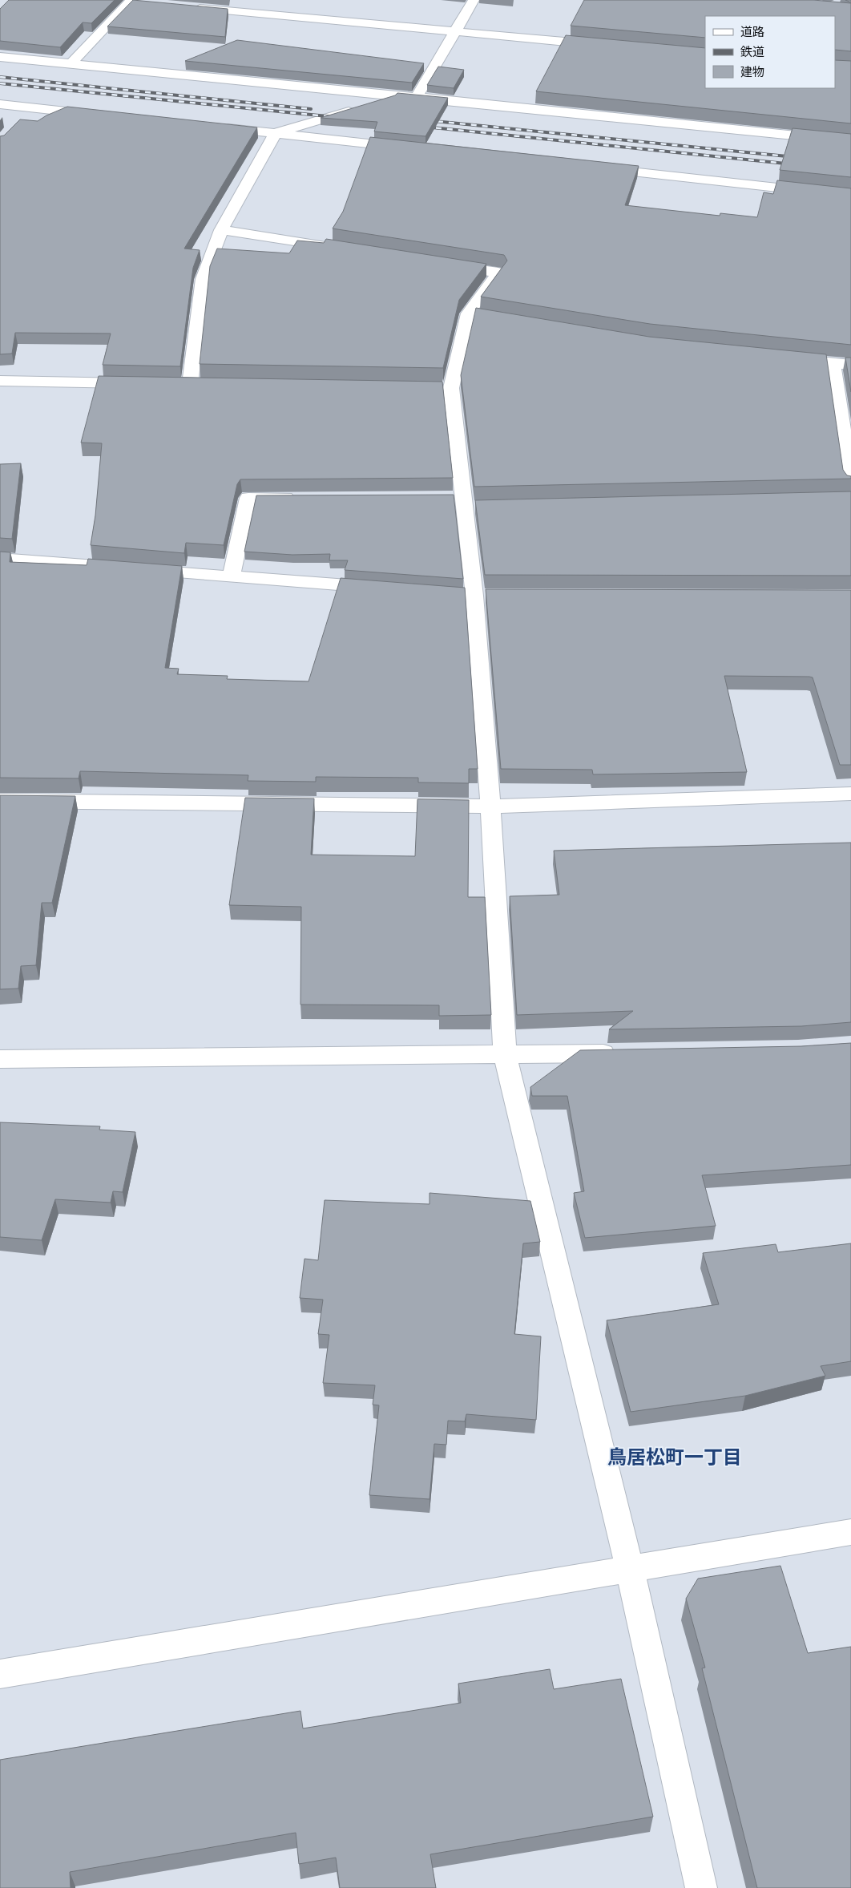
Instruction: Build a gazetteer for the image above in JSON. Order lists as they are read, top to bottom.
{
  "districts": ["鳥居松町一丁目"],
  "legend": ["道路", "鉄道", "建物"]
}
